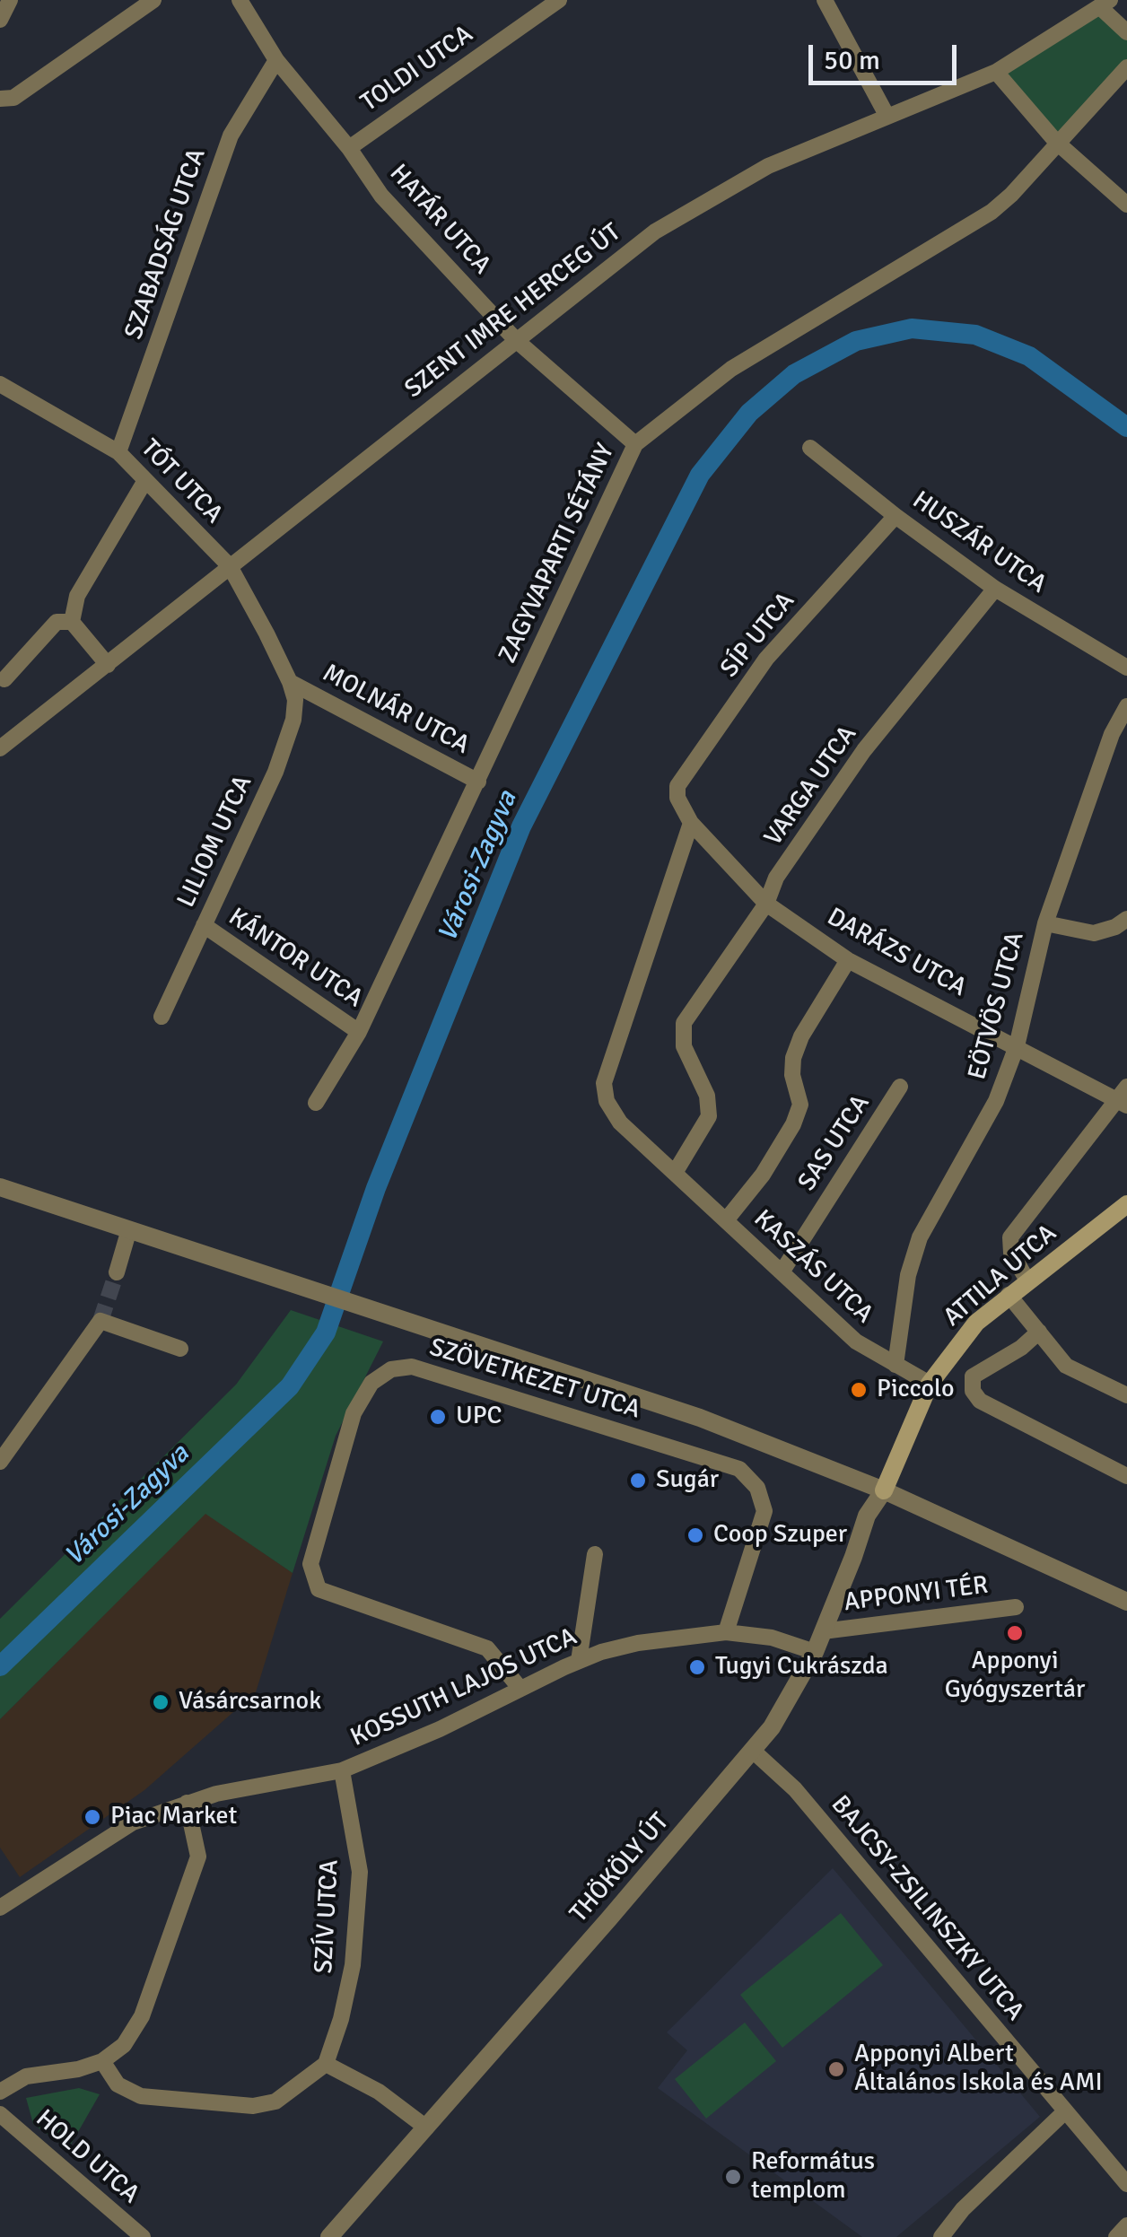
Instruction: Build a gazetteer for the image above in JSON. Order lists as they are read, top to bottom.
{
  "streets": {
    "main road": ["ATTILA UTCA"],
    "street": [
      "TOLDI UTCA",
      "HATÁR UTCA",
      "SZABADSÁG UTCA",
      "SZENT IMRE HERCEG ÚT",
      "TÓT UTCA",
      "HUSZÁR UTCA",
      "ZAGYVAPARTI SÉTÁNY",
      "SÍP UTCA",
      "MOLNÁR UTCA",
      "VARGA UTCA",
      "LILIOM UTCA",
      "DARÁZS UTCA",
      "KÁNTOR UTCA",
      "EÖTVÖS UTCA",
      "SAS UTCA",
      "KASZÁS UTCA",
      "SZÖVETKEZET UTCA",
      "APPONYI TÉR",
      "KOSSUTH LAJOS UTCA",
      "THÖKÖLY ÚT",
      "BAJCSY-ZSILINSZKY UTCA",
      "SZÍV UTCA",
      "HOLD UTCA"
    ]
  },
  "crossings": [
    ["TOLDI UTCA", "HATÁR UTCA"],
    ["HATÁR UTCA", "SZABADSÁG UTCA"],
    ["HATÁR UTCA", "SZENT IMRE HERCEG ÚT"],
    ["HATÁR UTCA", "ZAGYVAPARTI SÉTÁNY"],
    ["SZABADSÁG UTCA", "TÓT UTCA"],
    ["SZENT IMRE HERCEG ÚT", "TÓT UTCA"],
    ["TÓT UTCA", "MOLNÁR UTCA"],
    ["TÓT UTCA", "LILIOM UTCA"],
    ["HUSZÁR UTCA", "SÍP UTCA"],
    ["HUSZÁR UTCA", "VARGA UTCA"],
    ["ZAGYVAPARTI SÉTÁNY", "MOLNÁR UTCA"],
    ["ZAGYVAPARTI SÉTÁNY", "KÁNTOR UTCA"],
    ["SÍP UTCA", "DARÁZS UTCA"],
    ["MOLNÁR UTCA", "LILIOM UTCA"],
    ["VARGA UTCA", "DARÁZS UTCA"],
    ["VARGA UTCA", "KASZÁS UTCA"],
    ["LILIOM UTCA", "KÁNTOR UTCA"],
    ["DARÁZS UTCA", "EÖTVÖS UTCA"],
    ["DARÁZS UTCA", "KASZÁS UTCA"],
    ["EÖTVÖS UTCA", "KASZÁS UTCA"],
    ["SAS UTCA", "KASZÁS UTCA"],
    ["KASZÁS UTCA", "ATTILA UTCA"],
    ["ATTILA UTCA", "SZÖVETKEZET UTCA"],
    ["ATTILA UTCA", "THÖKÖLY ÚT"],
    ["SZÖVETKEZET UTCA", "KOSSUTH LAJOS UTCA"],
    ["SZÖVETKEZET UTCA", "THÖKÖLY ÚT"],
    ["APPONYI TÉR", "THÖKÖLY ÚT"],
    ["KOSSUTH LAJOS UTCA", "THÖKÖLY ÚT"],
    ["KOSSUTH LAJOS UTCA", "SZÍV UTCA"],
    ["THÖKÖLY ÚT", "BAJCSY-ZSILINSZKY UTCA"]
  ],
  "water": ["Városi-Zagyva"],
  "places": [
    "Piccolo",
    "UPC",
    "Sugár",
    "Coop Szuper",
    "Apponyi Gyógyszertár",
    "Tugyi Cukrászda",
    "Vásárcsarnok",
    "Piac Market",
    "Apponyi Albert Általános Iskola és AMI",
    "Református templom"
  ],
  "scale_bar": "50 m"
}
